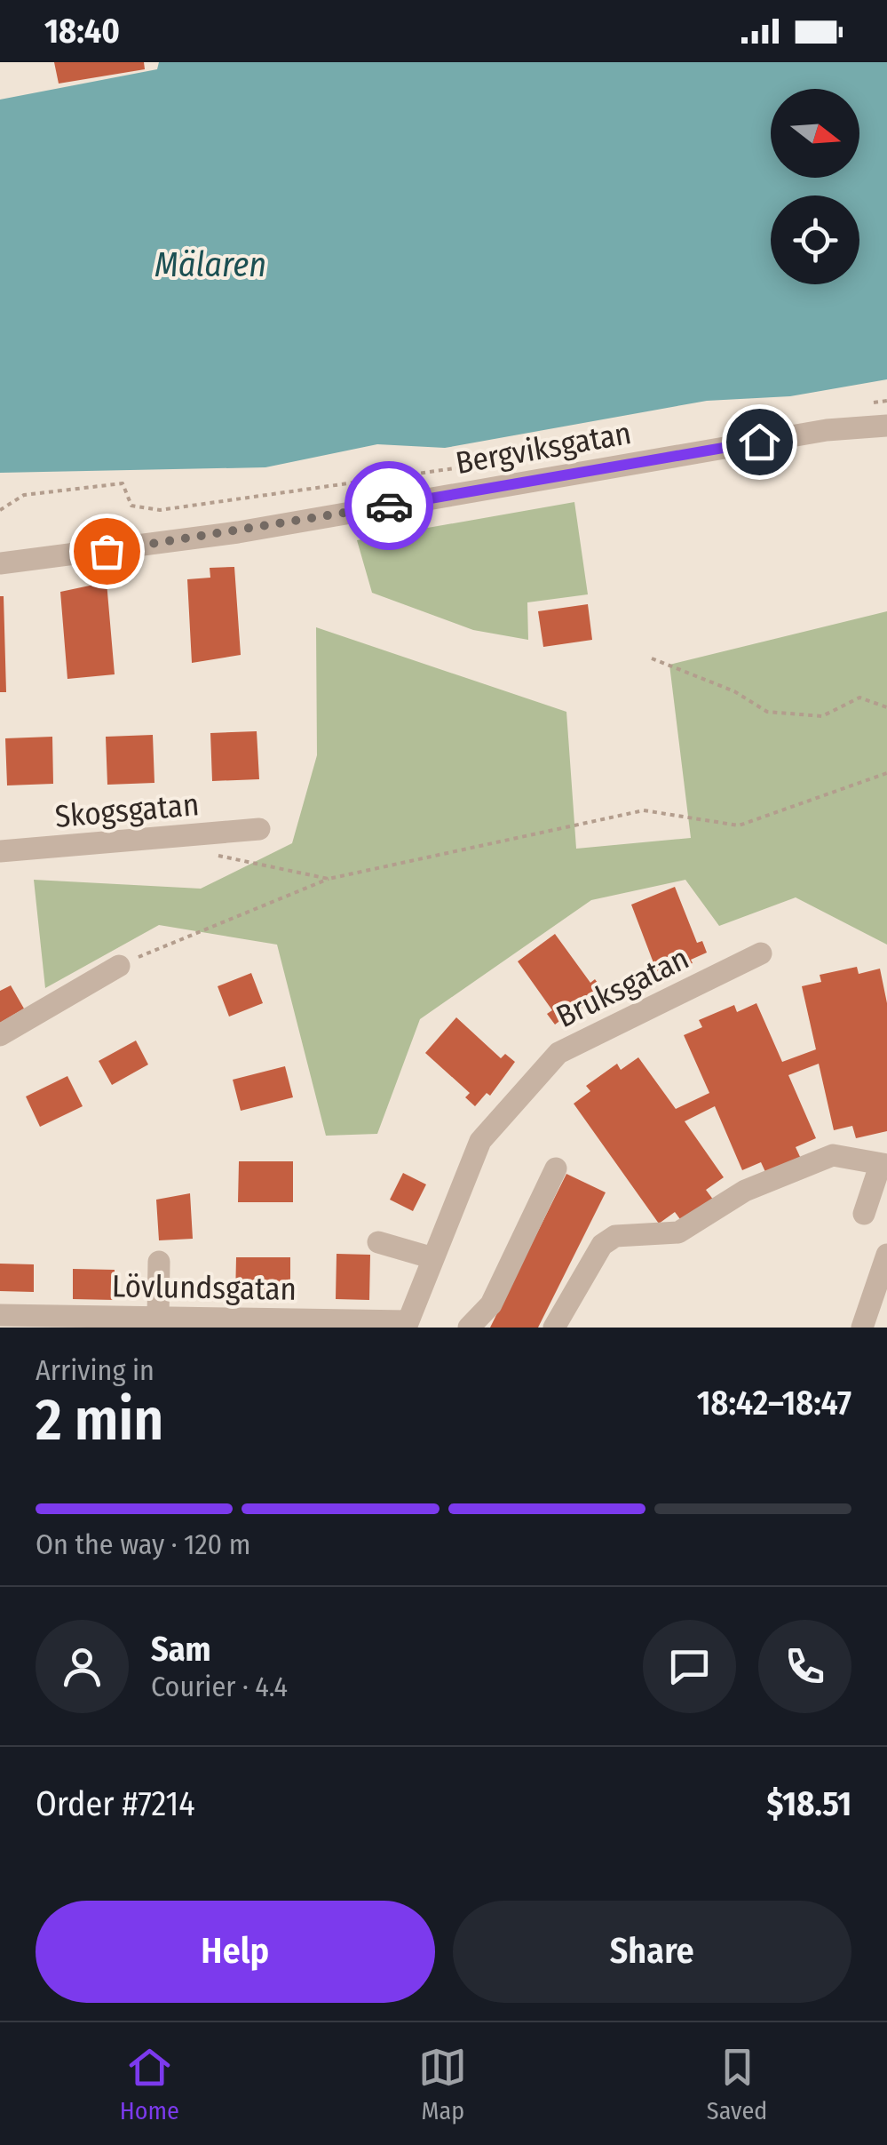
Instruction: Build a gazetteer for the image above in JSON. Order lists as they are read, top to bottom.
{
  "streets": {
    "street": [
      "Bergviksgatan",
      "Skogsgatan",
      "Bruksgatan",
      "Lövlundsgatan"
    ]
  },
  "crossings": [
    ["Bruksgatan", "Lövlundsgatan"]
  ],
  "water": ["Mälaren"],
  "north": "right",
  "page": {
    "status": "18:40",
    "heading": ["2 min", "Arriving in", "18:42–18:47"],
    "panel": [
      "Sam",
      "Courier · 4.4",
      "Order #7214",
      "$18.51"
    ],
    "bar": "On the way · 120 m",
    "buttons": ["Help", "Share"],
    "tabs": ["Home", "Map", "Saved"]
  }
}
